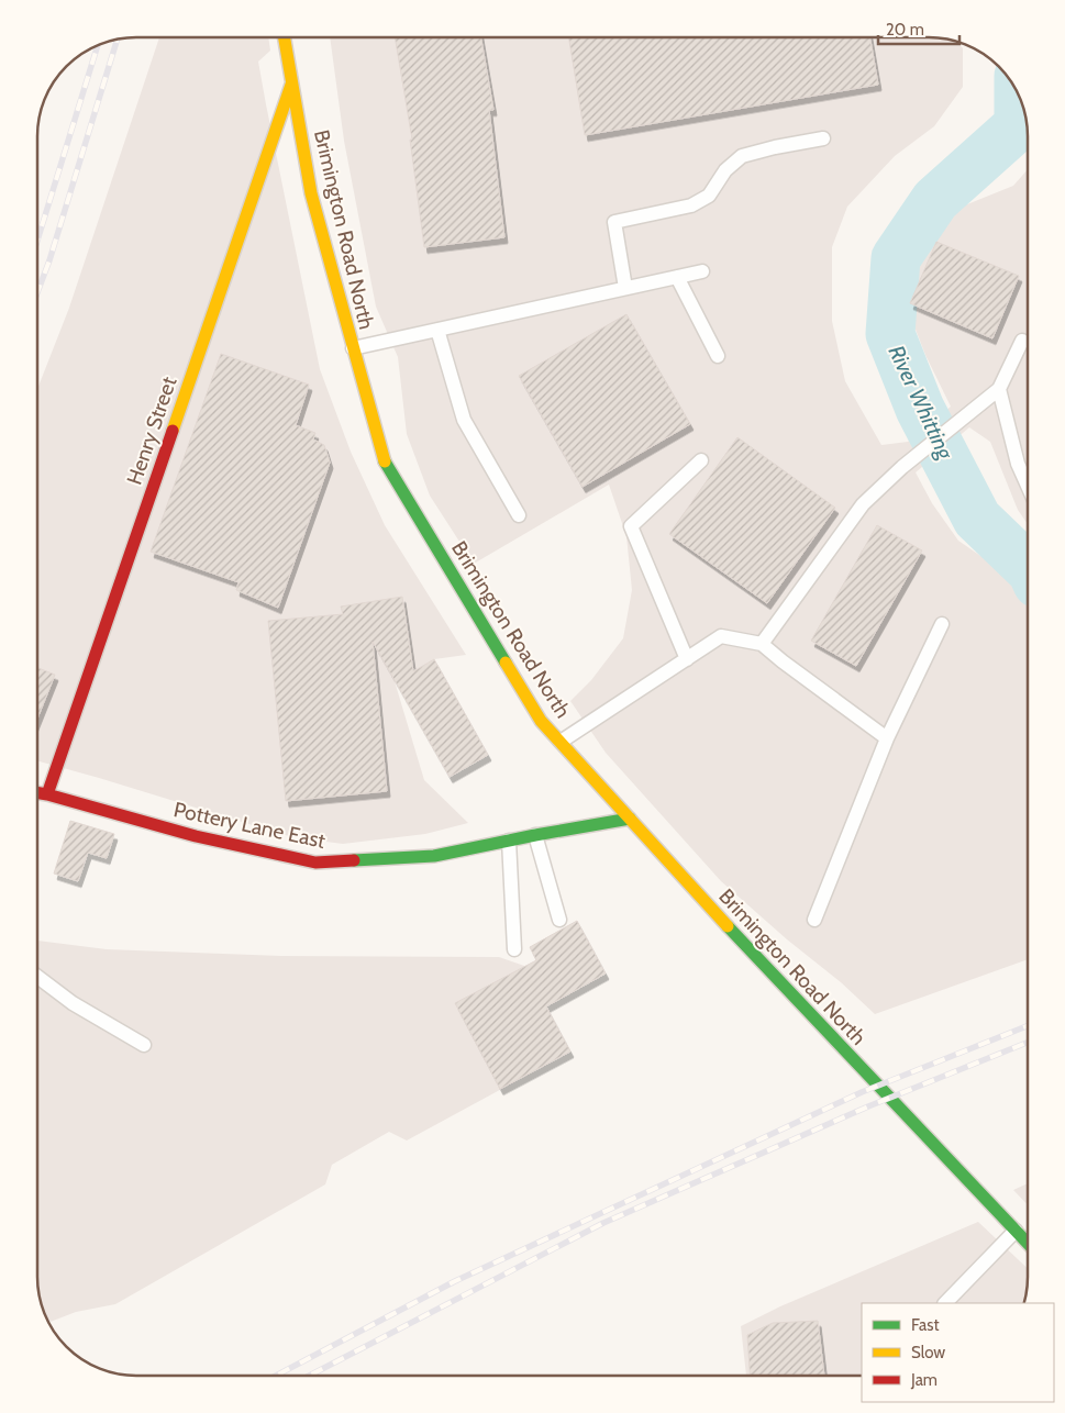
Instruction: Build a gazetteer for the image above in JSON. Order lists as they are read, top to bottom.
{
  "streets": {
    "main road": ["Brimington Road North", "Henry Street", "Pottery Lane East"]
  },
  "crossings": [
    ["Brimington Road North", "Henry Street"],
    ["Brimington Road North", "Pottery Lane East"],
    ["Henry Street", "Pottery Lane East"]
  ],
  "water": ["River Whitting"],
  "legend": ["Fast", "Slow", "Jam"],
  "scale_bar": "20 m"
}
